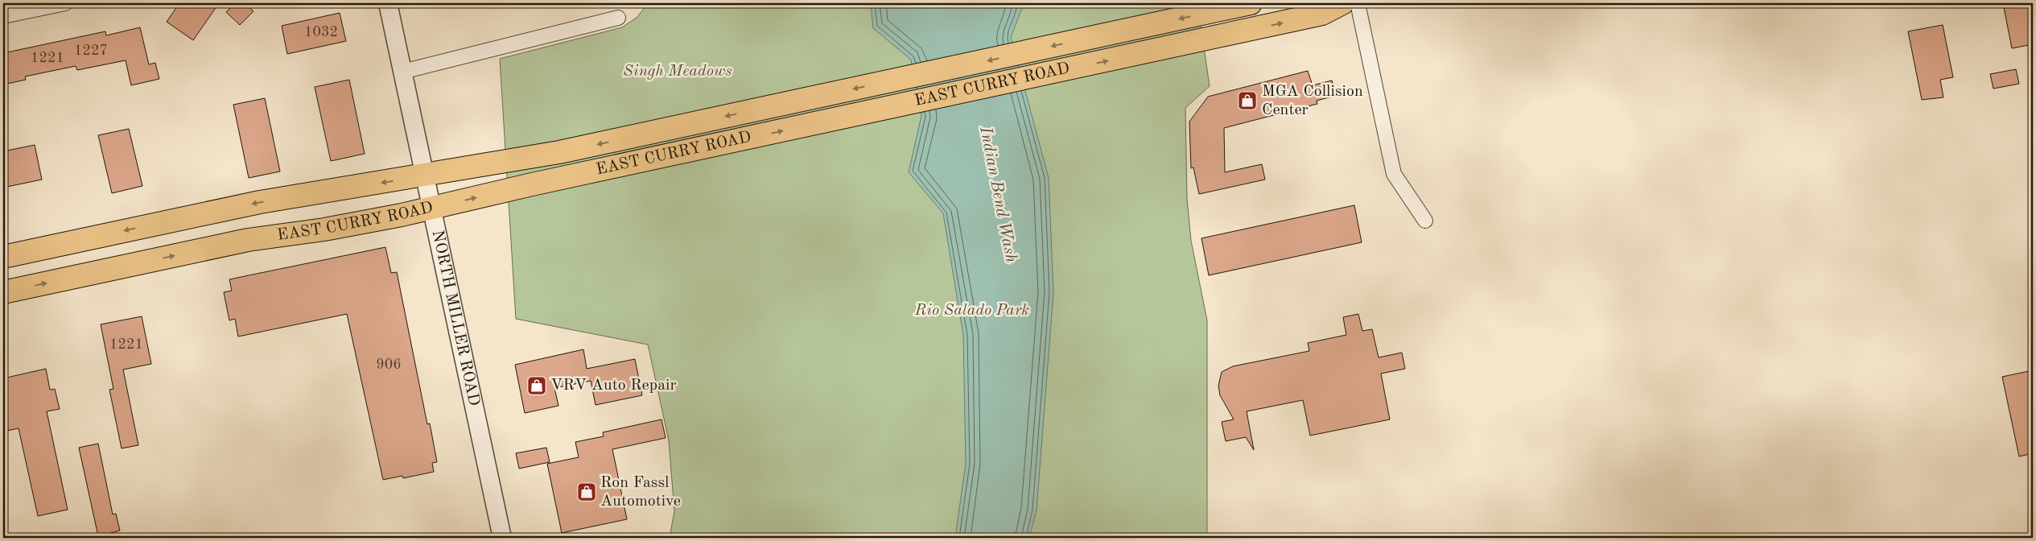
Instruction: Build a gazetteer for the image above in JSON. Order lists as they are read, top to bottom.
{
  "streets": {
    "main road": ["EAST CURRY ROAD"],
    "street": ["NORTH MILLER ROAD"]
  },
  "crossings": [
    ["EAST CURRY ROAD", "NORTH MILLER ROAD"]
  ],
  "water": ["Indian Bend Wash"],
  "parks": ["Singh Meadows", "Rio Salado Park"],
  "places": {
    "shop": ["MGA Collision Center", "VRV Auto Repair", "Ron Fassl Automotive"]
  },
  "house_numbers": [
    "1032",
    "1227",
    "1221",
    "1221",
    "906"
  ]
}
